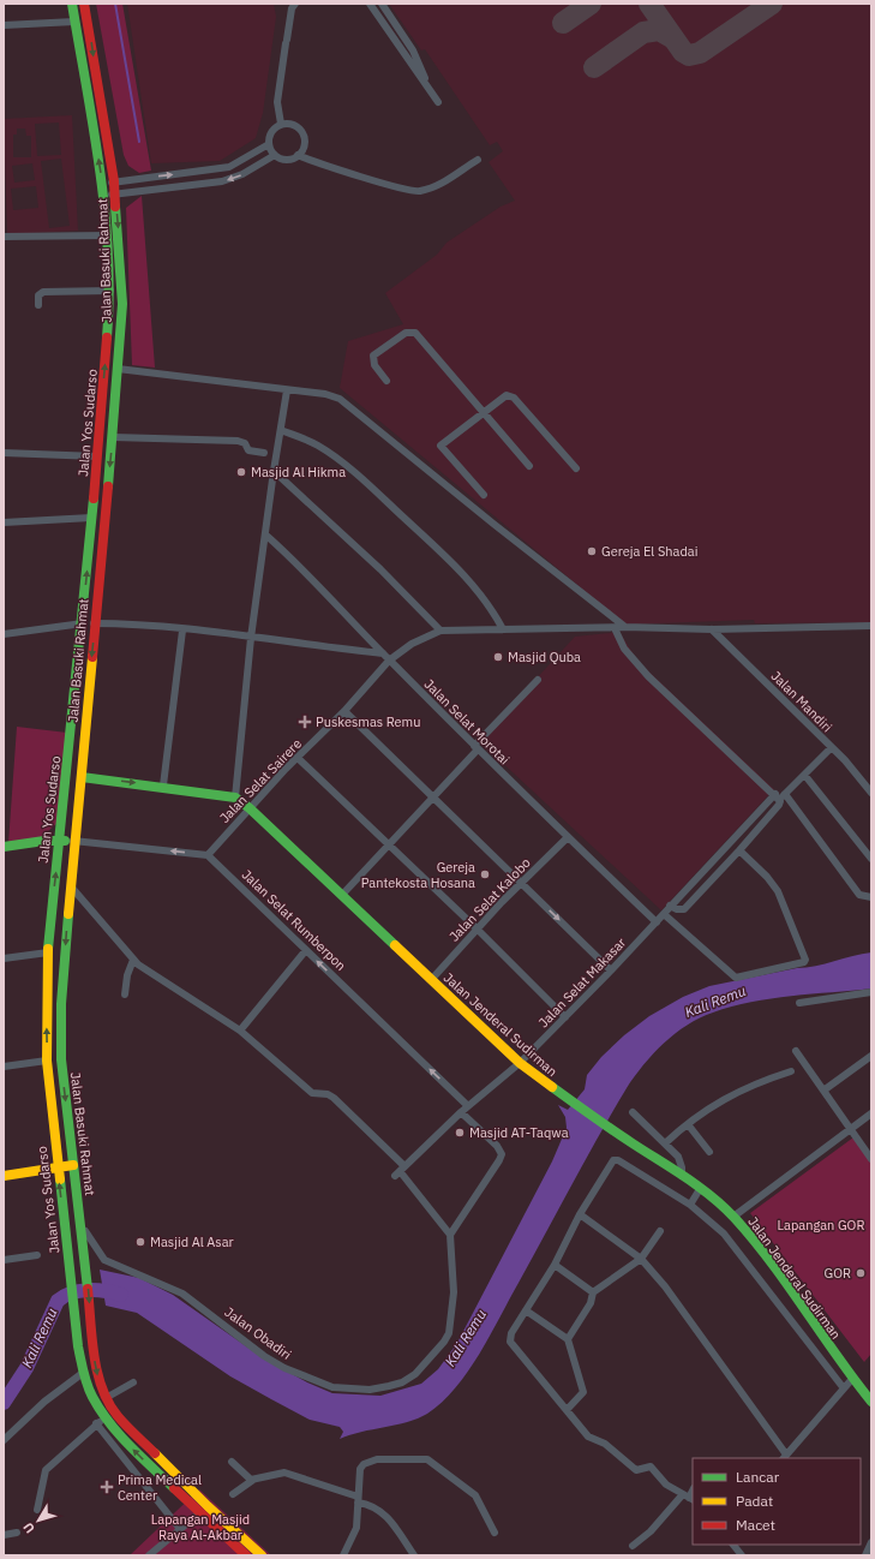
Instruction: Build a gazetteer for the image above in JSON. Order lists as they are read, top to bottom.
{
  "streets": {
    "main road": ["Jalan Basuki Rahmat", "Jalan Yos Sudarso", "Jalan Jenderal Sudirman"],
    "street": [
      "Jalan Mandiri",
      "Jalan Selat Morotai",
      "Jalan Selat Sairere",
      "Jalan Selat Kalobo",
      "Jalan Selat Rumberpon",
      "Jalan Selat Makasar",
      "Jalan Obadiri"
    ]
  },
  "crossings": [
    ["Jalan Basuki Rahmat", "Jalan Jenderal Sudirman"],
    ["Jalan Basuki Rahmat", "Jalan Obadiri"],
    ["Jalan Selat Morotai", "Jalan Selat Sairere"],
    ["Jalan Selat Morotai", "Jalan Selat Kalobo"],
    ["Jalan Selat Morotai", "Jalan Selat Makasar"],
    ["Jalan Selat Sairere", "Jalan Selat Rumberpon"],
    ["Jalan Selat Sairere", "Jalan Jenderal Sudirman"],
    ["Jalan Selat Kalobo", "Jalan Jenderal Sudirman"],
    ["Jalan Selat Rumberpon", "Jalan Selat Makasar"],
    ["Jalan Selat Makasar", "Jalan Jenderal Sudirman"]
  ],
  "one_way": ["Jalan Basuki Rahmat", "Jalan Yos Sudarso", "Jalan Selat Rumberpon"],
  "water": ["Kali Remu"],
  "parks": ["Lapangan GOR", "Lapangan Masjid Raya Al-Akbar"],
  "places": {
    "other": [
      "Masjid Al Hikma",
      "Gereja El Shadai",
      "Masjid Quba",
      "Gereja Pantekosta Hosana",
      "Masjid AT-Taqwa",
      "Masjid Al Asar",
      "GOR"
    ],
    "health": ["Puskesmas Remu", "Prima Medical Center"]
  },
  "legend": ["Lancar", "Padat", "Macet"],
  "north": "bottom left"
}
